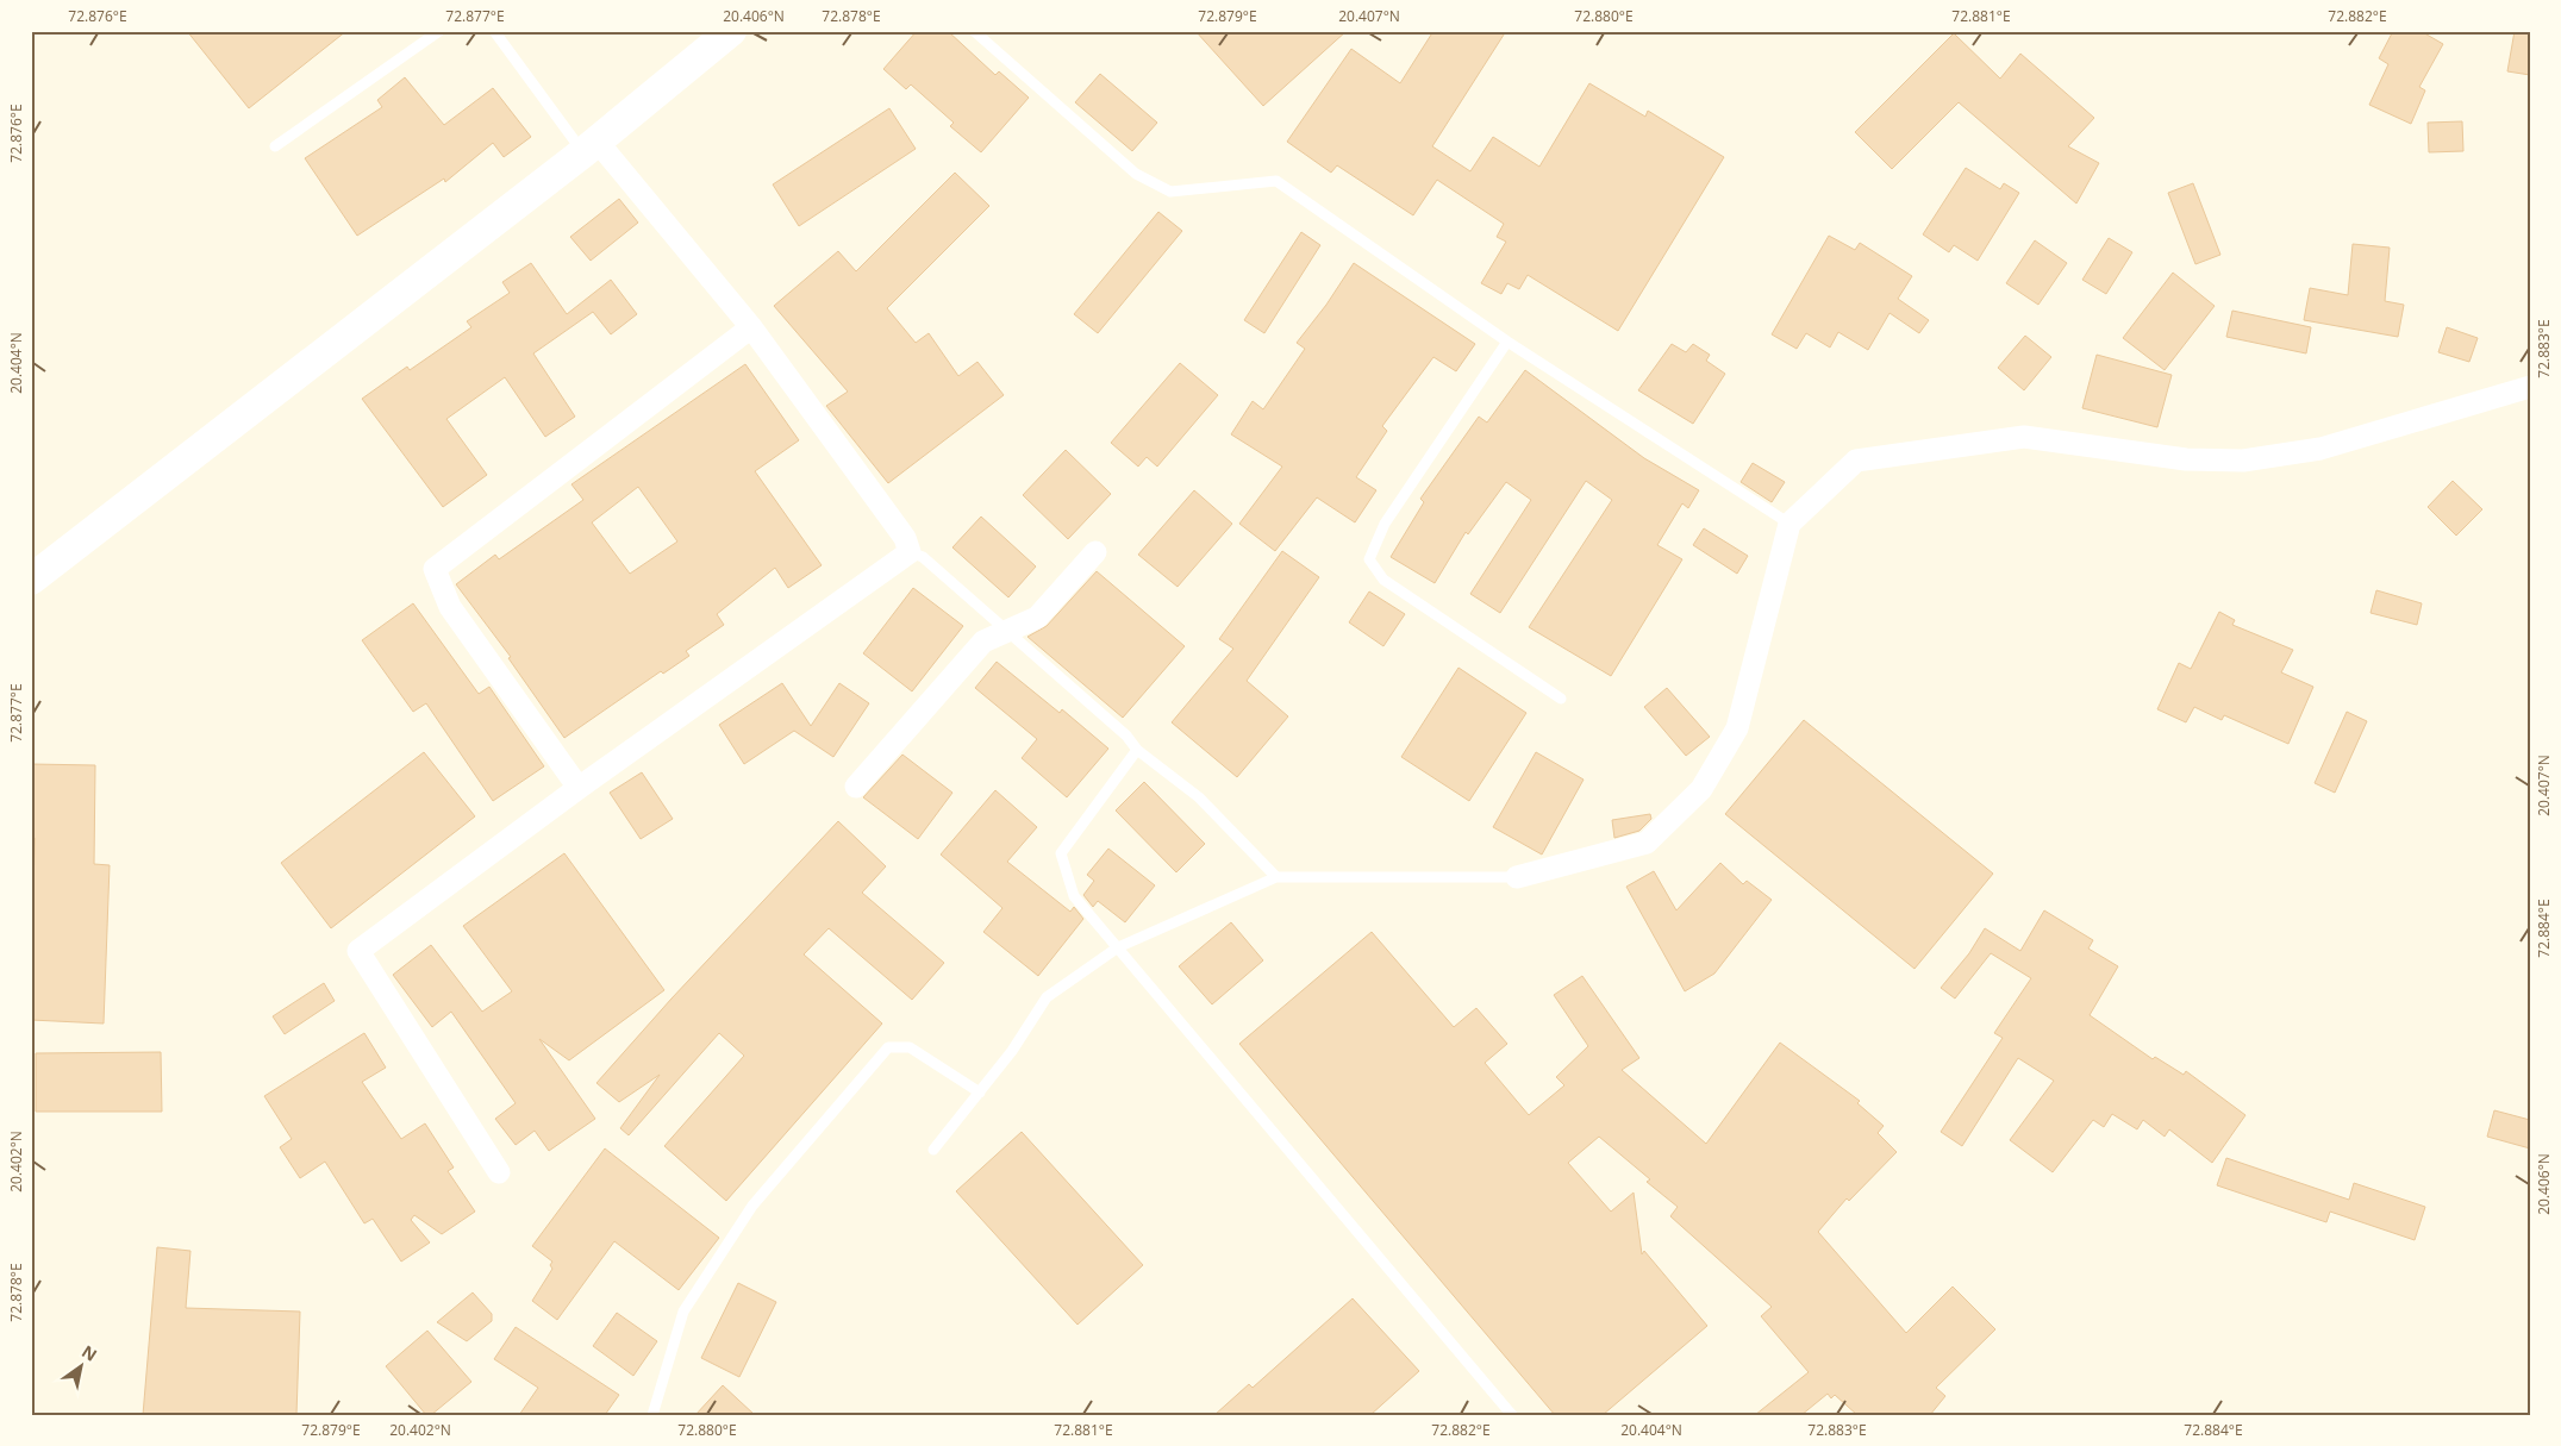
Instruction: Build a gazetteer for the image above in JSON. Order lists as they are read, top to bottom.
{
  "north": "top right",
  "coordinates": [
    "72.876°E",
    "72.877°E",
    "20.406°N",
    "72.878°E",
    "72.879°E",
    "20.407°N",
    "72.880°E",
    "72.881°E",
    "72.882°E",
    "72.883°E",
    "20.404°N",
    "72.884°E",
    "20.402°N"
  ]
}
